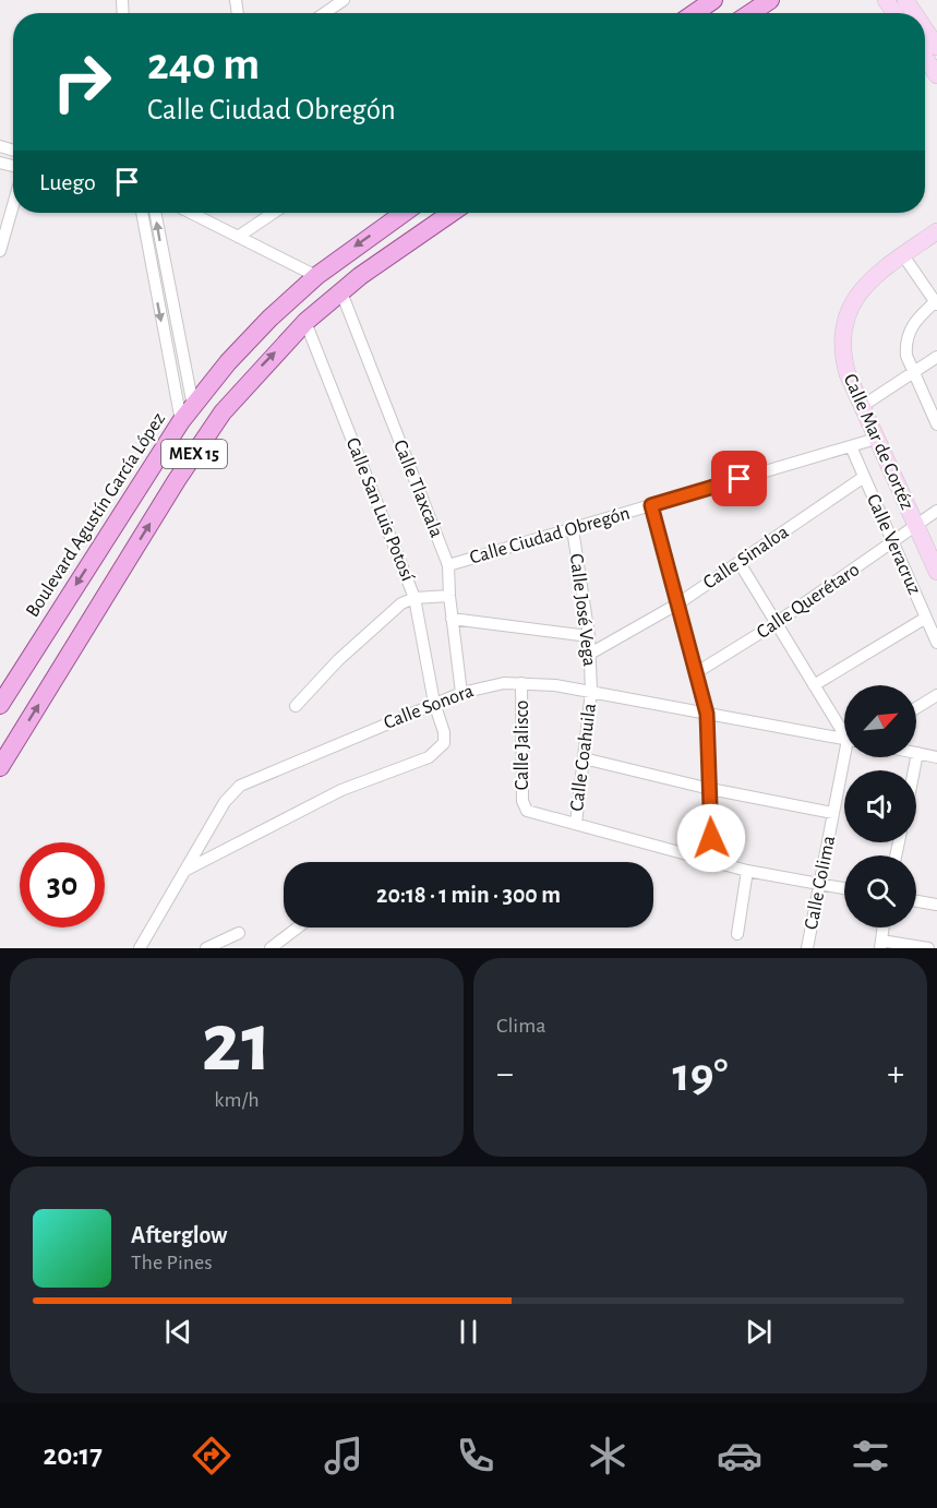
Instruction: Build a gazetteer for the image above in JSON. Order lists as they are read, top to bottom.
{
  "streets": {
    "main road": ["MEX 15", "Boulevard Agustín García López"],
    "street": [
      "Calle Mar de Cortéz",
      "Calle Tlaxcala",
      "Calle San Luis Potosí",
      "Calle Ciudad Obregón",
      "Calle Veracruz",
      "Calle Sinaloa",
      "Calle Querétaro",
      "Calle José Vega",
      "Calle Sonora",
      "Calle Jalisco",
      "Calle Coahuila",
      "Calle Colima"
    ]
  },
  "crossings": [
    ["Calle Mar de Cortéz", "Calle Ciudad Obregón"],
    ["Calle Mar de Cortéz", "Calle Querétaro"],
    ["MEX 15", "Calle Tlaxcala"],
    ["MEX 15", "Calle San Luis Potosí"],
    ["Calle Tlaxcala", "Calle Ciudad Obregón"],
    ["Calle Tlaxcala", "Calle Sonora"],
    ["Calle San Luis Potosí", "Calle Sonora"],
    ["Calle Ciudad Obregón", "Calle Veracruz"],
    ["Calle Ciudad Obregón", "Calle José Vega"],
    ["Calle Veracruz", "Calle Sinaloa"],
    ["Calle Veracruz", "Calle Querétaro"],
    ["Calle Sinaloa", "Calle José Vega"],
    ["Calle José Vega", "Calle Sonora"],
    ["Calle José Vega", "Calle Coahuila"],
    ["Calle Sonora", "Calle Jalisco"],
    ["Calle Sonora", "Calle Coahuila"],
    ["Calle Jalisco", "Calle Coahuila"]
  ],
  "north": "top right",
  "page": {
    "turn": ["240 m", "Calle Ciudad Obregón"],
    "then": "Luego",
    "limit": "30",
    "trip": "20:18 · 1 min · 300 m",
    "tile": [
      ["21", "km/h"],
      "Clima"
    ],
    "heat": ["−", "19°", "+"],
    "song": ["Afterglow", "The Pines"],
    "tabs": "20:17"
  }
}
